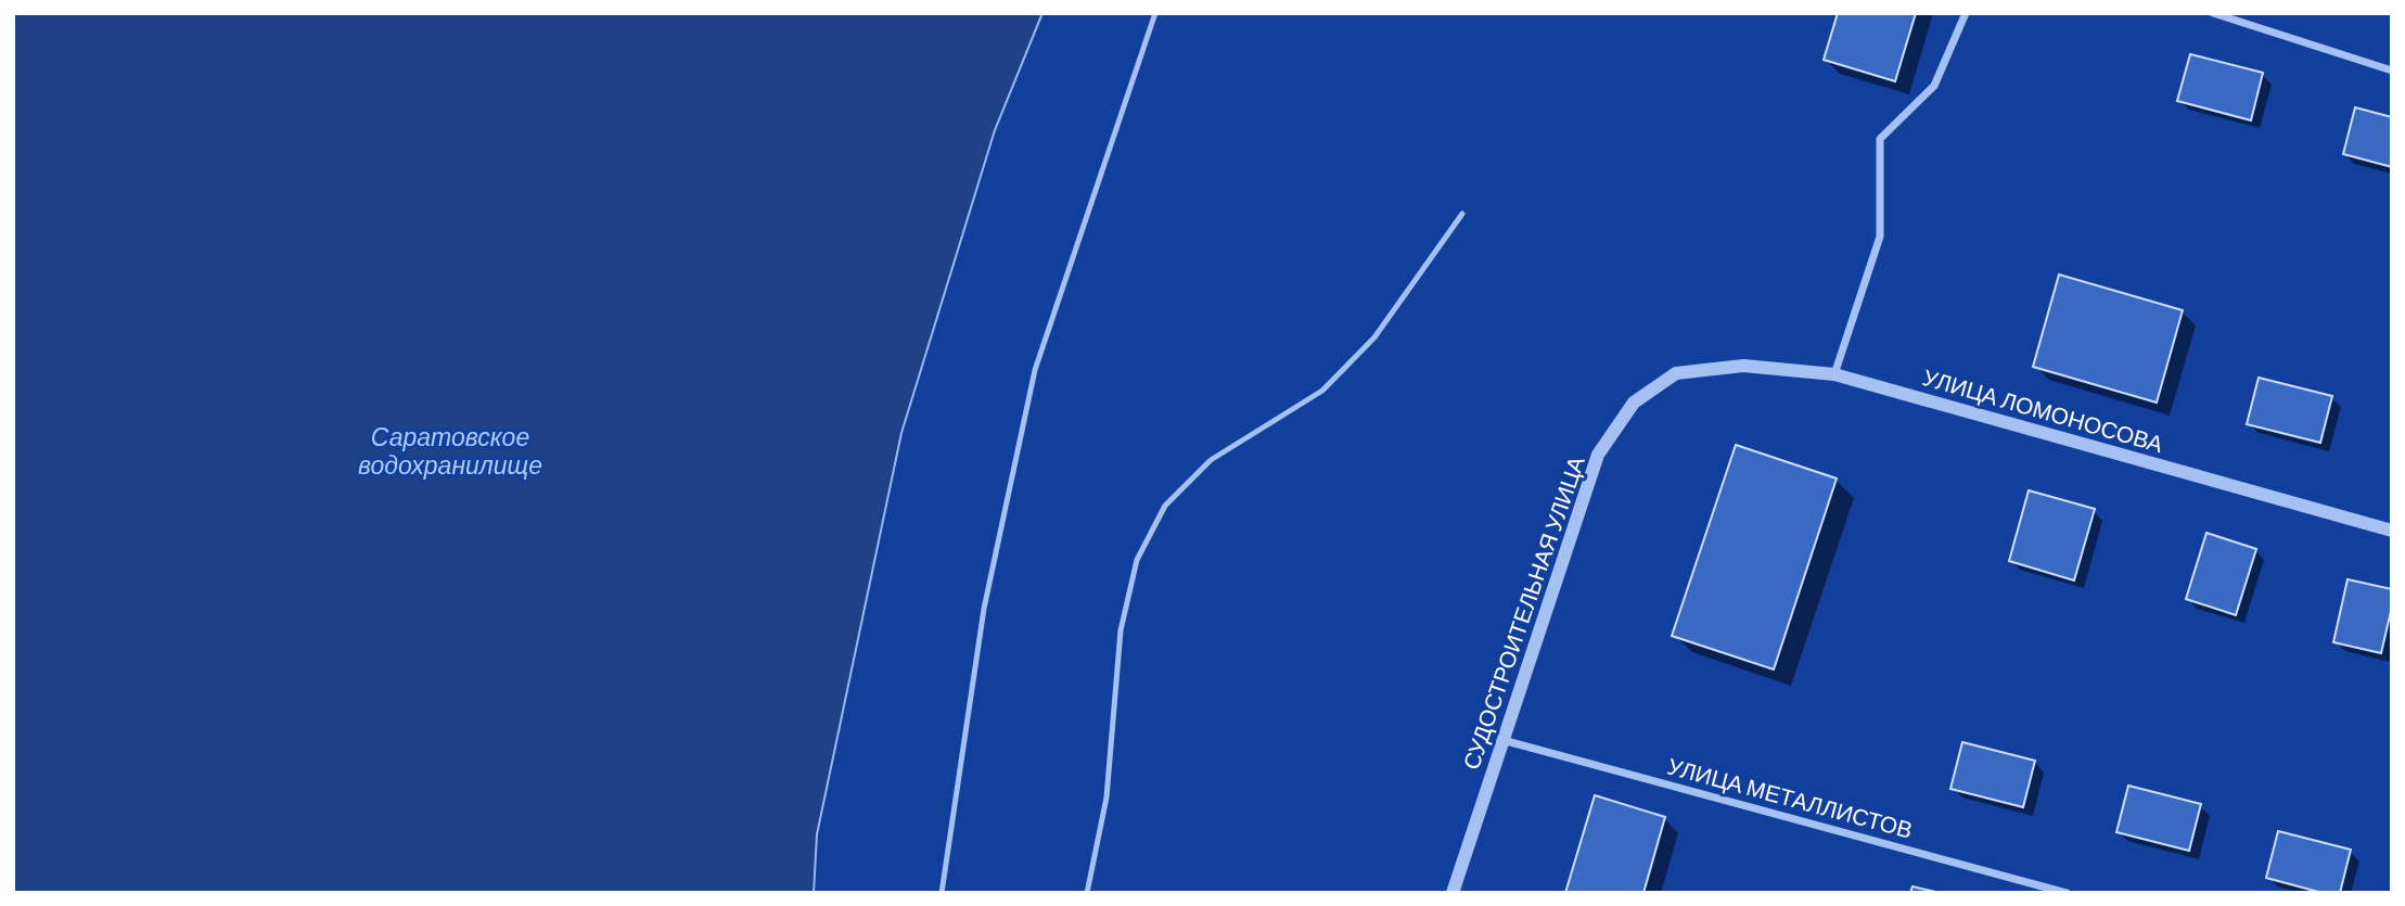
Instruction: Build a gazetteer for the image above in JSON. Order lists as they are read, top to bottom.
{
  "streets": {
    "street": ["УЛИЦА ЛОМОНОСОВА", "СУДОСТРОИТЕЛЬНАЯ УЛИЦА", "УЛИЦА МЕТАЛЛИСТОВ"]
  },
  "crossings": [
    ["УЛИЦА ЛОМОНОСОВА", "СУДОСТРОИТЕЛЬНАЯ УЛИЦА"],
    ["СУДОСТРОИТЕЛЬНАЯ УЛИЦА", "УЛИЦА МЕТАЛЛИСТОВ"]
  ],
  "water": ["Саратовское водохранилище"]
}
